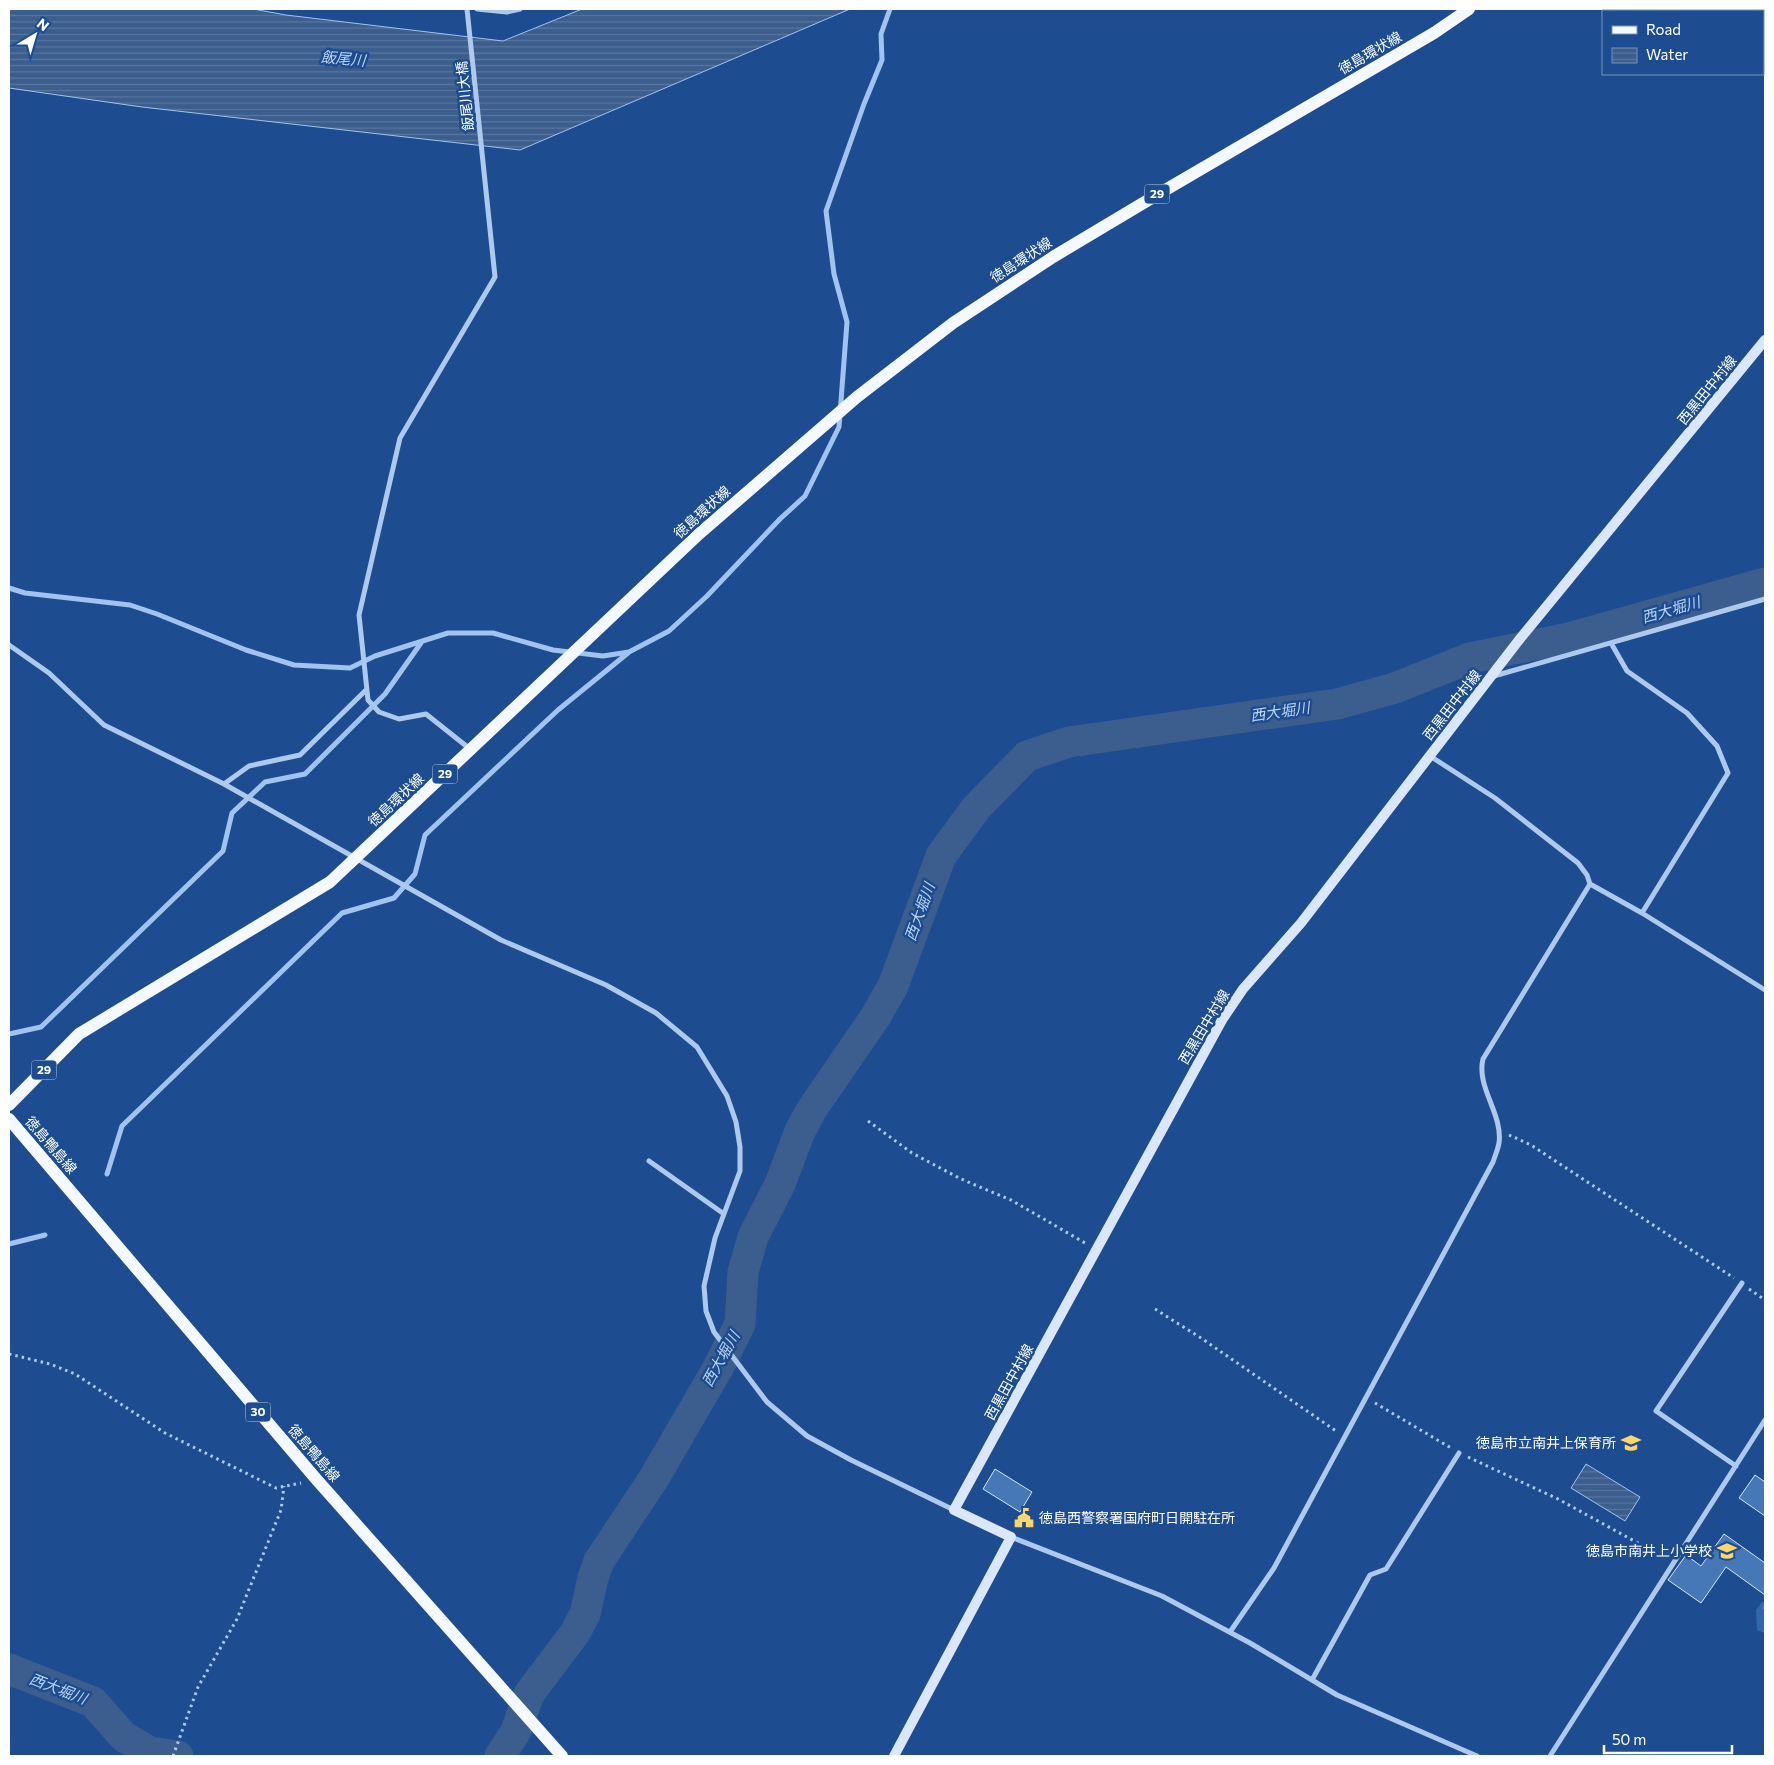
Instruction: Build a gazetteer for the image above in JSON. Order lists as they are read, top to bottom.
{
  "streets": {
    "main road": [
      "徳島環状線",
      "29",
      "西黒田中村線",
      "徳島鴨島線",
      "30"
    ],
    "street": ["飯尾川大橋"]
  },
  "crossings": [
    ["徳島環状線", "飯尾川大橋"]
  ],
  "water": ["飯尾川", "西大堀川"],
  "places": {
    "school or university": ["徳島市立南井上保育所", "徳島市南井上小学校"],
    "public building": ["徳島西警察署国府町日開駐在所"]
  },
  "legend": ["Road", "Water"],
  "scale_bar": "50 m",
  "north": "top right"
}
